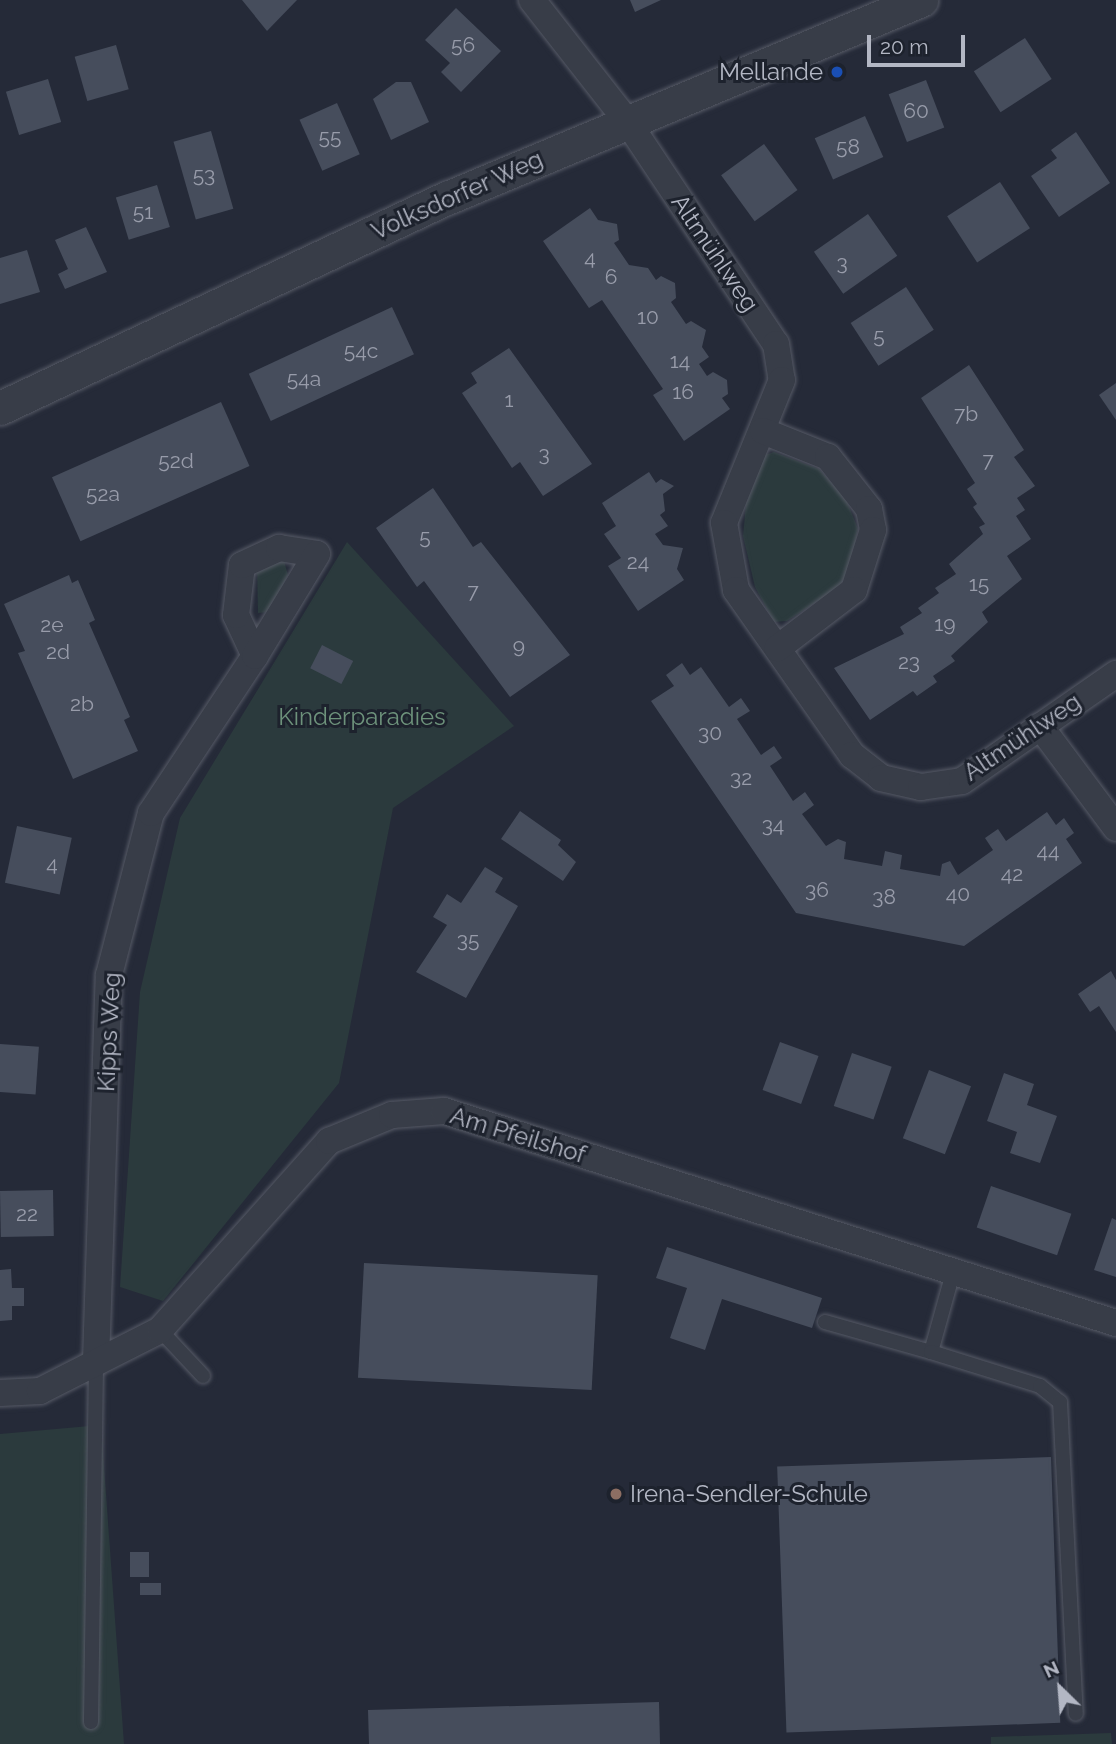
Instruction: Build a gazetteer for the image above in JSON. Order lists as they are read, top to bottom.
{
  "streets": {
    "street": [
      "Volksdorfer Weg",
      "Altmühlweg",
      "Kipps Weg",
      "Am Pfeilshof"
    ]
  },
  "crossings": [
    ["Volksdorfer Weg", "Altmühlweg"],
    ["Kipps Weg", "Am Pfeilshof"]
  ],
  "parks": ["Kinderparadies"],
  "places": ["Mellande", "Irena-Sendler-Schule"],
  "house_numbers": [
    "56",
    "60",
    "55",
    "58",
    "53",
    "51",
    "4",
    "3",
    "6",
    "10",
    "5",
    "54c",
    "14",
    "54a",
    "16",
    "1",
    "7b",
    "3",
    "7",
    "52d",
    "52a",
    "5",
    "24",
    "15",
    "7",
    "19",
    "2e",
    "9",
    "2d",
    "23",
    "2b",
    "30",
    "32",
    "34",
    "44",
    "4",
    "42",
    "36",
    "40",
    "38",
    "35",
    "22"
  ],
  "scale_bar": "20 m",
  "north": "top left"
}
